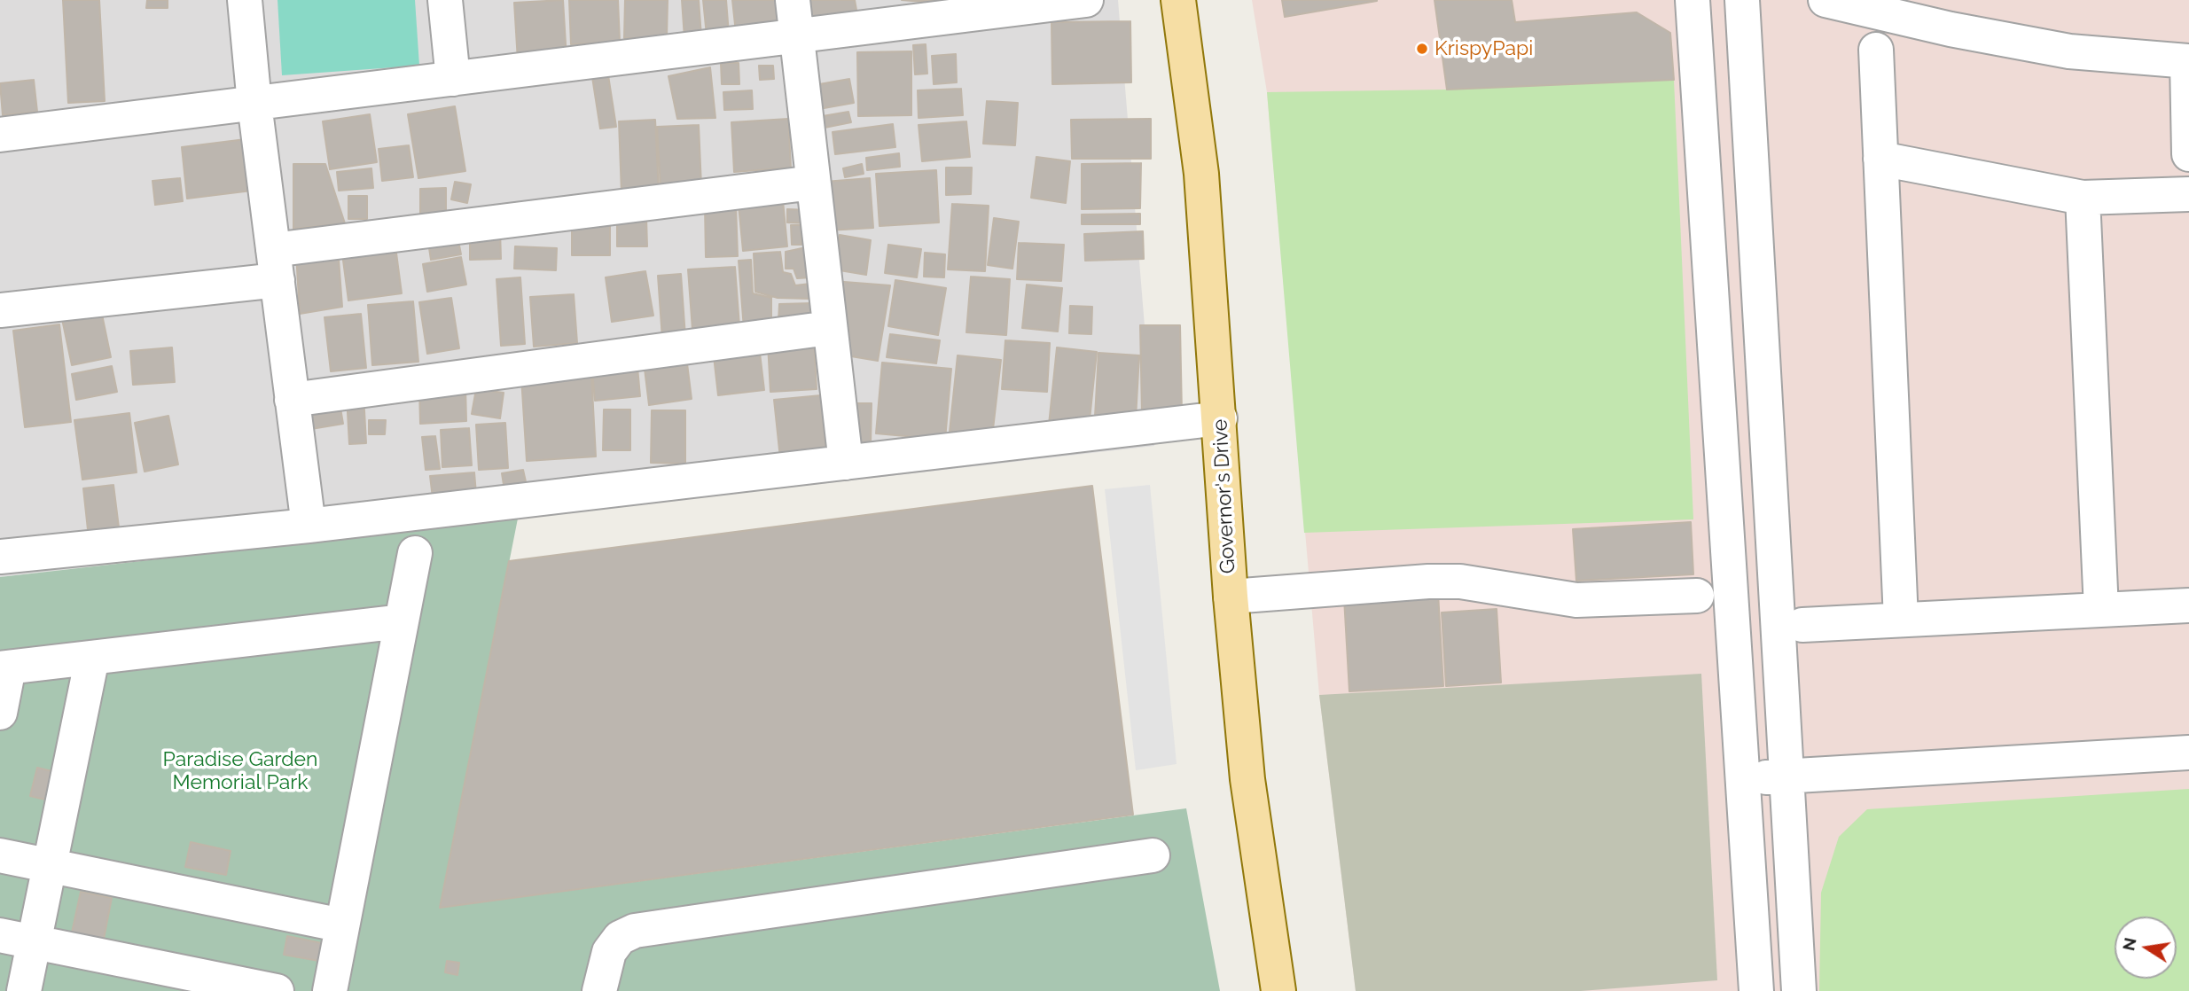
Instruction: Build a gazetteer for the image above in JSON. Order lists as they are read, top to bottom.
{
  "streets": {
    "main road": ["Governor's Drive"]
  },
  "parks": ["Paradise Garden Memorial Park"],
  "places": ["KrispyPapi"],
  "north": "left"
}
